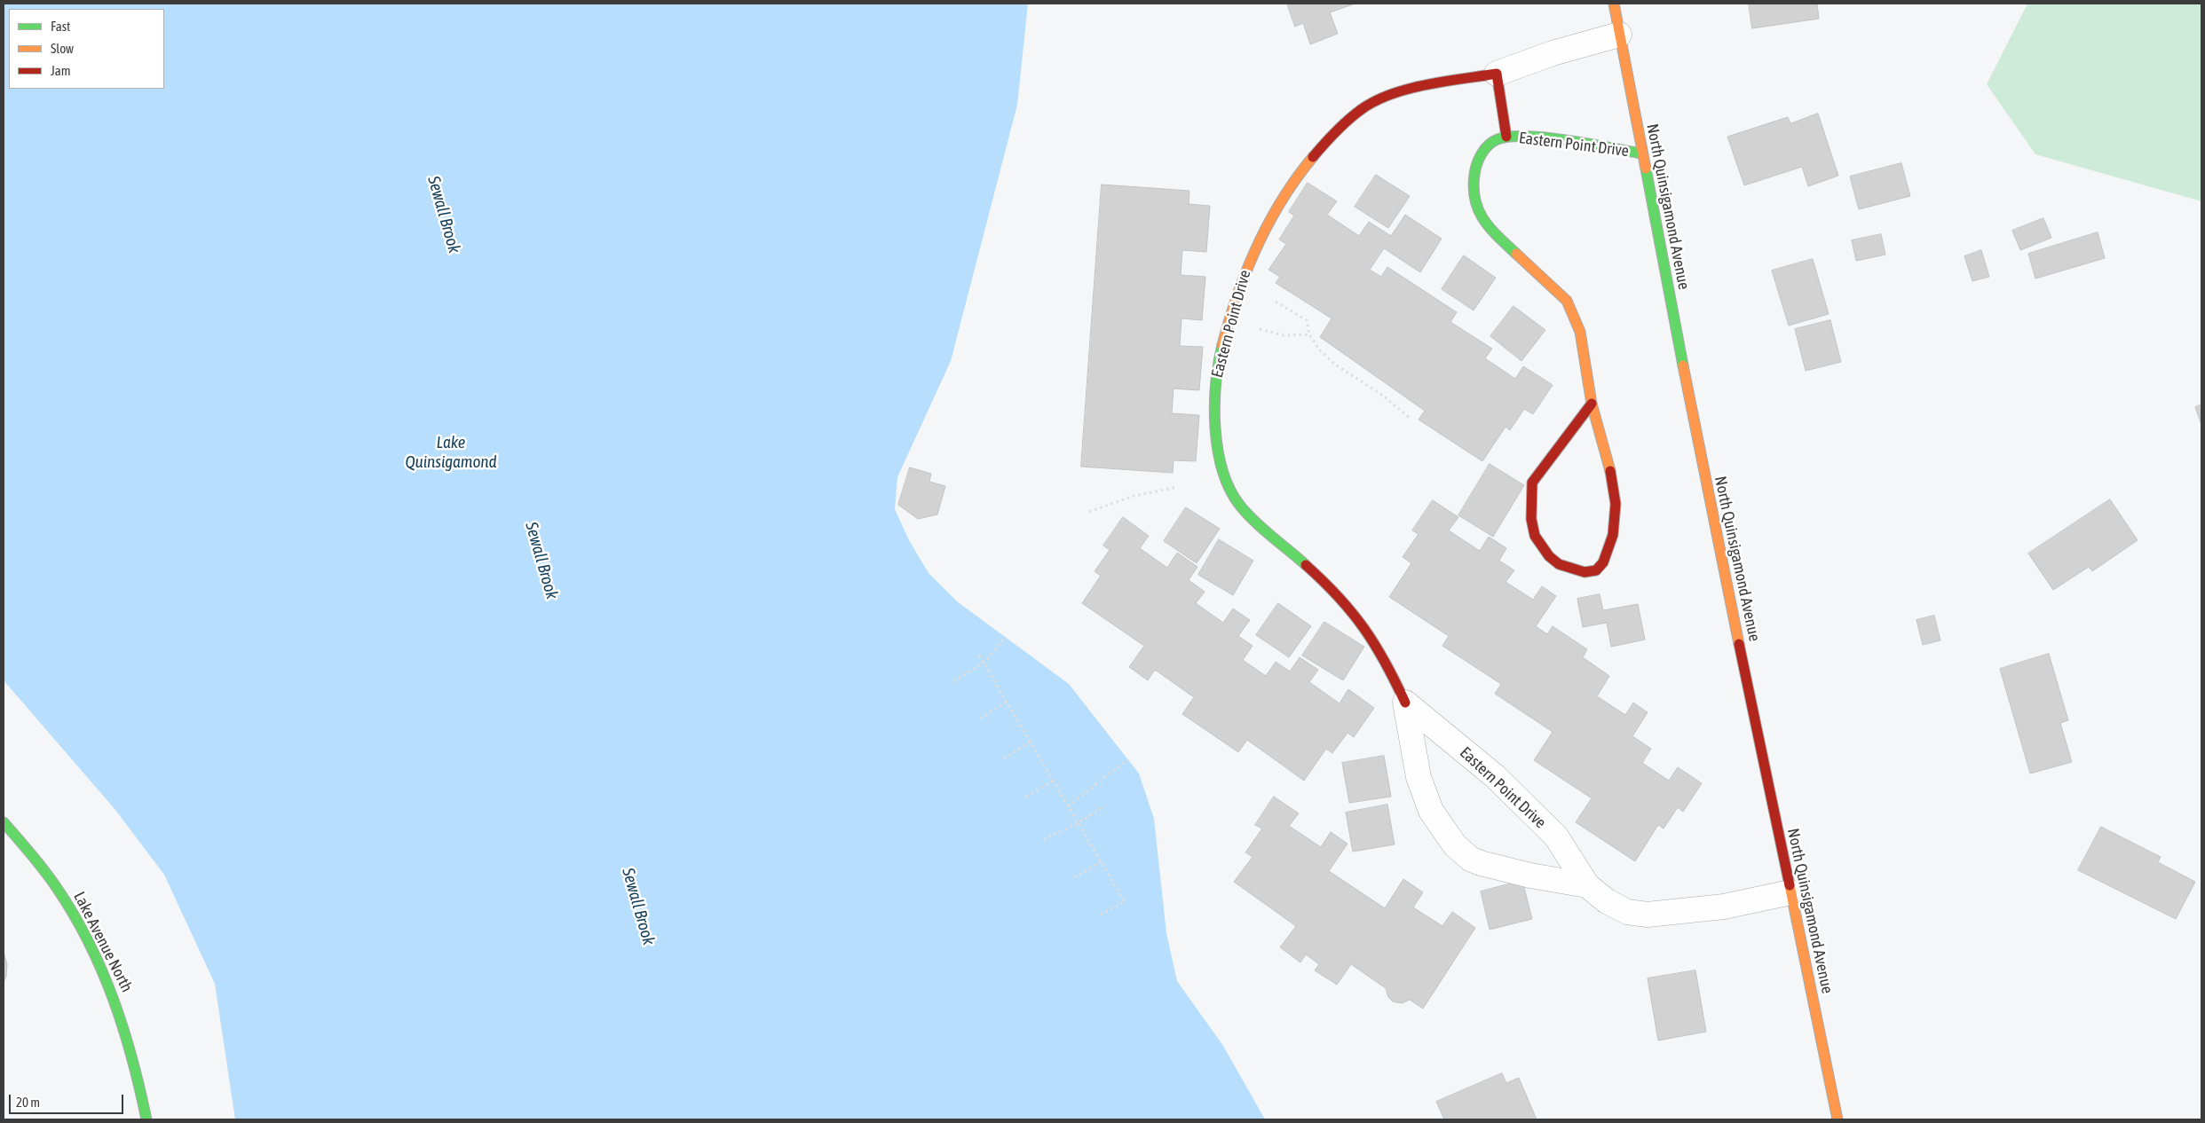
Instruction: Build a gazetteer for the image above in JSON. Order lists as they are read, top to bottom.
{
  "streets": {
    "street": ["Eastern Point Drive", "North Quinsigamond Avenue", "Lake Avenue North"]
  },
  "crossings": [
    ["Eastern Point Drive", "North Quinsigamond Avenue"]
  ],
  "water": ["Sewall Brook", "Lake Quinsigamond"],
  "legend": ["Fast", "Slow", "Jam"],
  "scale_bar": "20 m"
}
